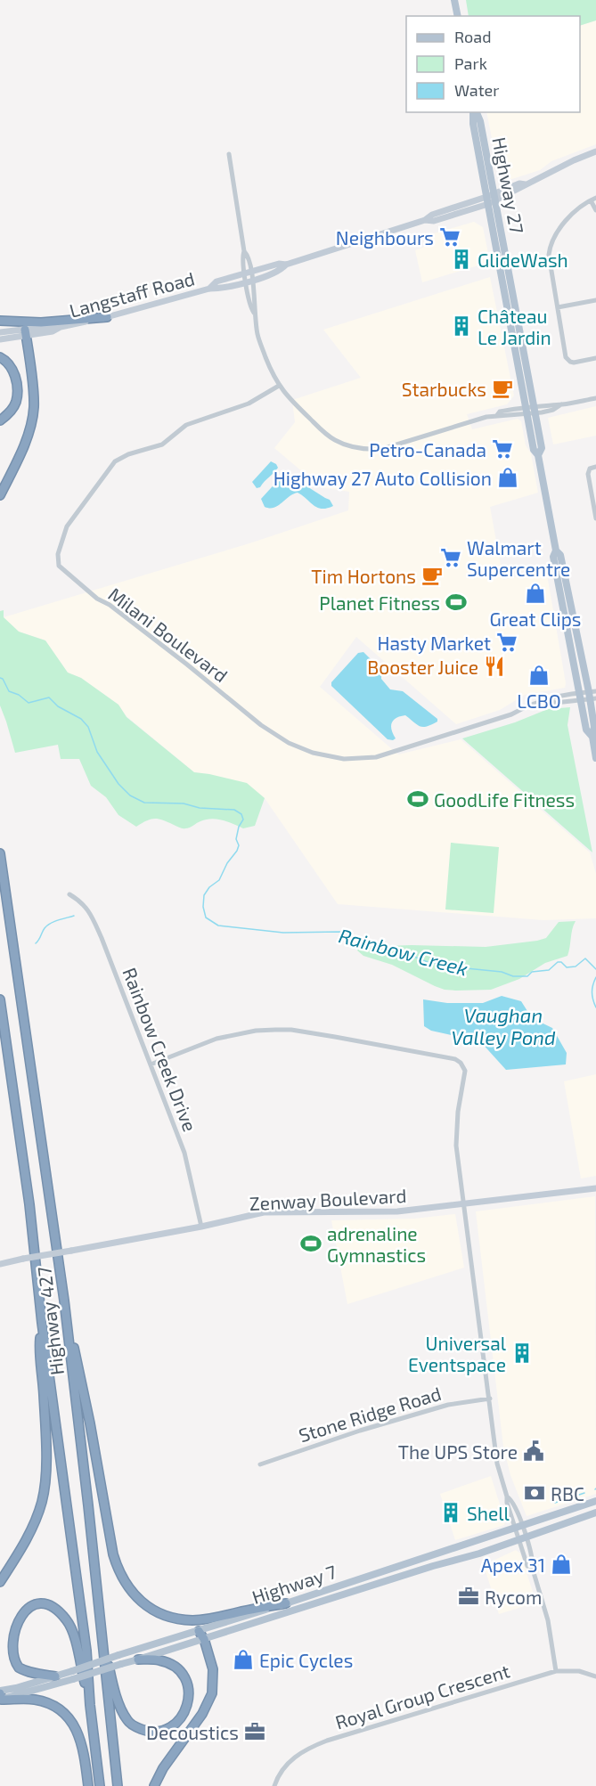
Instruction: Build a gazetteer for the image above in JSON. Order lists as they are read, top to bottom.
{
  "streets": {
    "highway": ["Highway 427"],
    "main road": ["Highway 27", "Highway 7"],
    "street": [
      "Langstaff Road",
      "Milani Boulevard",
      "Rainbow Creek Drive",
      "Zenway Boulevard",
      "Stone Ridge Road",
      "Royal Group Crescent"
    ]
  },
  "crossings": [
    ["Highway 27", "Langstaff Road"],
    ["Highway 27", "Milani Boulevard"],
    ["Rainbow Creek Drive", "Zenway Boulevard"]
  ],
  "water": ["Rainbow Creek", "Vaughan Valley Pond"],
  "places": {
    "supermarket": [
      "Neighbours",
      "Petro-Canada",
      "Walmart Supercentre",
      "Hasty Market"
    ],
    "building": [
      "GlideWash",
      "Château Le Jardin",
      "Universal Eventspace",
      "Shell"
    ],
    "cafe": ["Starbucks", "Tim Hortons"],
    "shop": [
      "Highway 27 Auto Collision",
      "Great Clips",
      "LCBO",
      "Apex 31",
      "Epic Cycles"
    ],
    "sports": ["Planet Fitness", "GoodLife Fitness", "adrenaline Gymnastics"],
    "restaurant": ["Booster Juice"],
    "public building": ["The UPS Store"],
    "bank": ["RBC"],
    "office": ["Rycom", "Decoustics"]
  },
  "legend": ["Road", "Park", "Water"]
}
